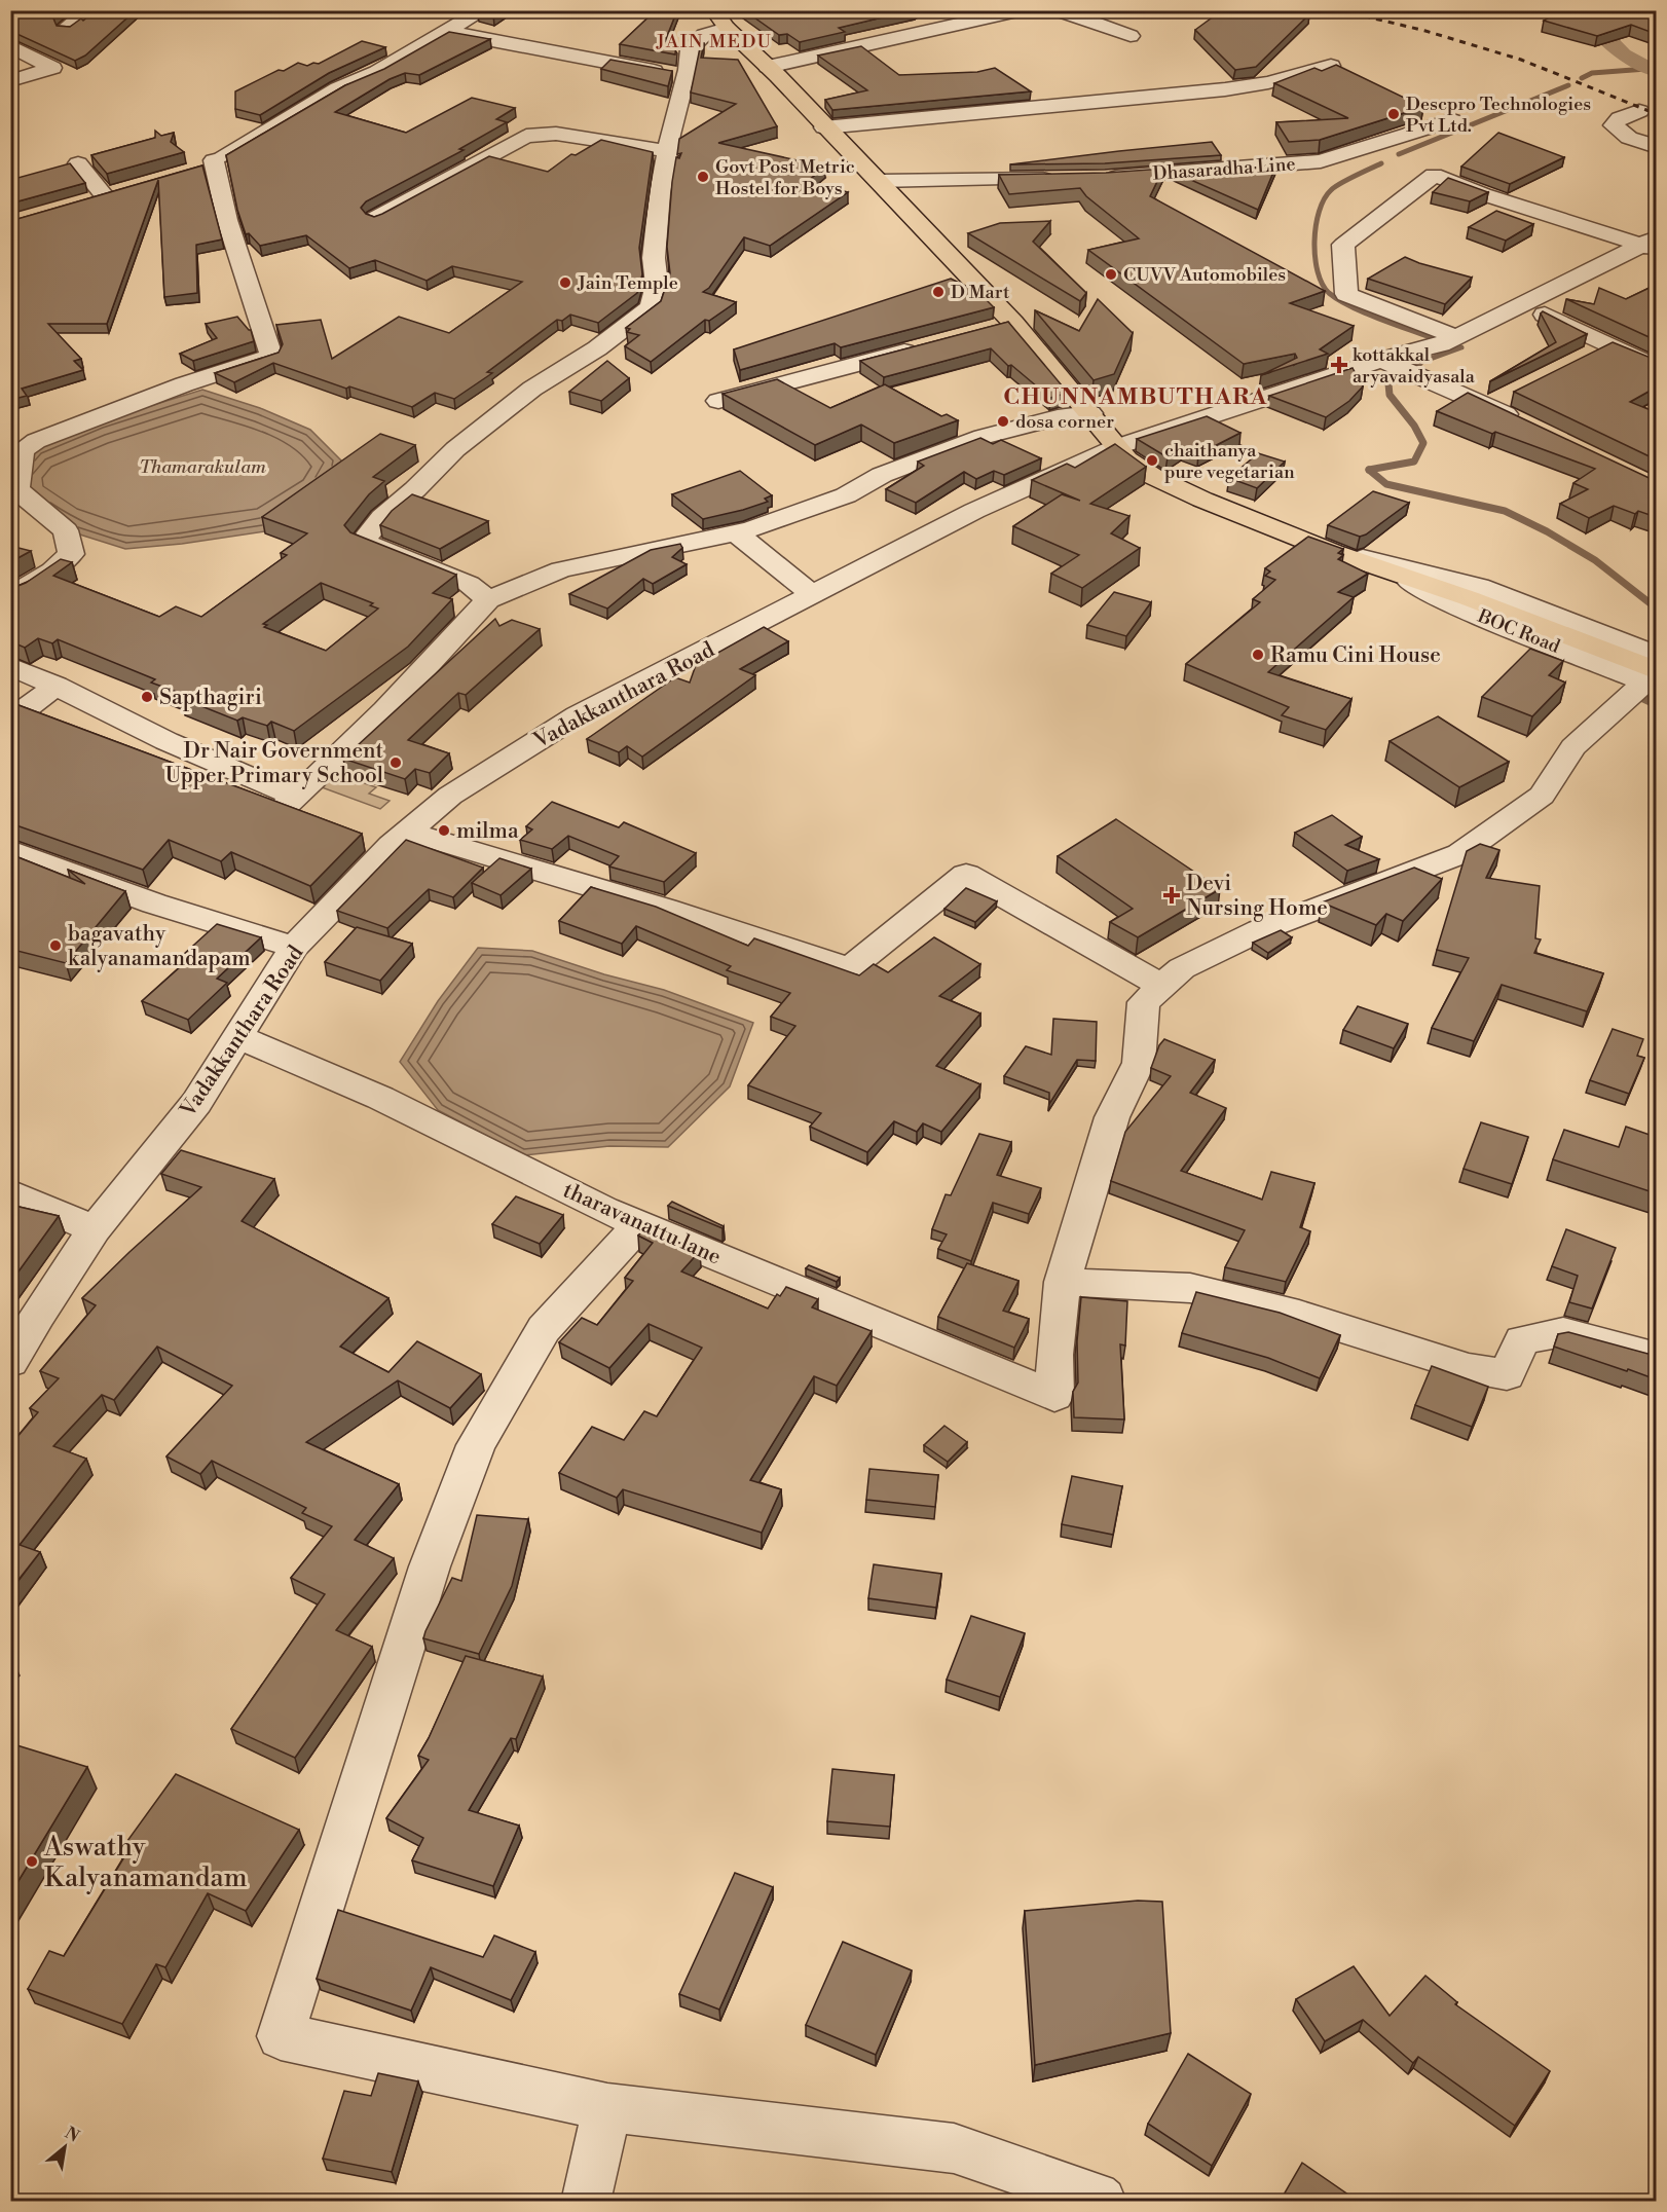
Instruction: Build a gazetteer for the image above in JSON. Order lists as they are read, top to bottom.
{
  "streets": {
    "street": [
      "Dhasaradha Line",
      "BOC Road",
      "Vadakkanthara Road",
      "tharavanattu lane"
    ]
  },
  "crossings": [
    ["Vadakkanthara Road", "tharavanattu lane"]
  ],
  "districts": ["JAIN MEDU", "CHUNNAMBUTHARA"],
  "water": ["Thamarakulam"],
  "places": {
    "other": [
      "Descpro Technologies Pvt Ltd.",
      "Govt Post Metric Hostel for Boys",
      "CUVV Automobiles",
      "Jain Temple",
      "D Mart",
      "dosa corner",
      "chaithanya pure vegetarian",
      "Ramu Cini House",
      "Sapthagiri",
      "Dr Nair Government Upper Primary School",
      "milma",
      "bagavathy kalyanamandapam",
      "Aswathy Kalyanamandam"
    ],
    "health": ["kottakkal aryavaidyasala", "Devi Nursing Home"]
  },
  "north": "top right"
}
